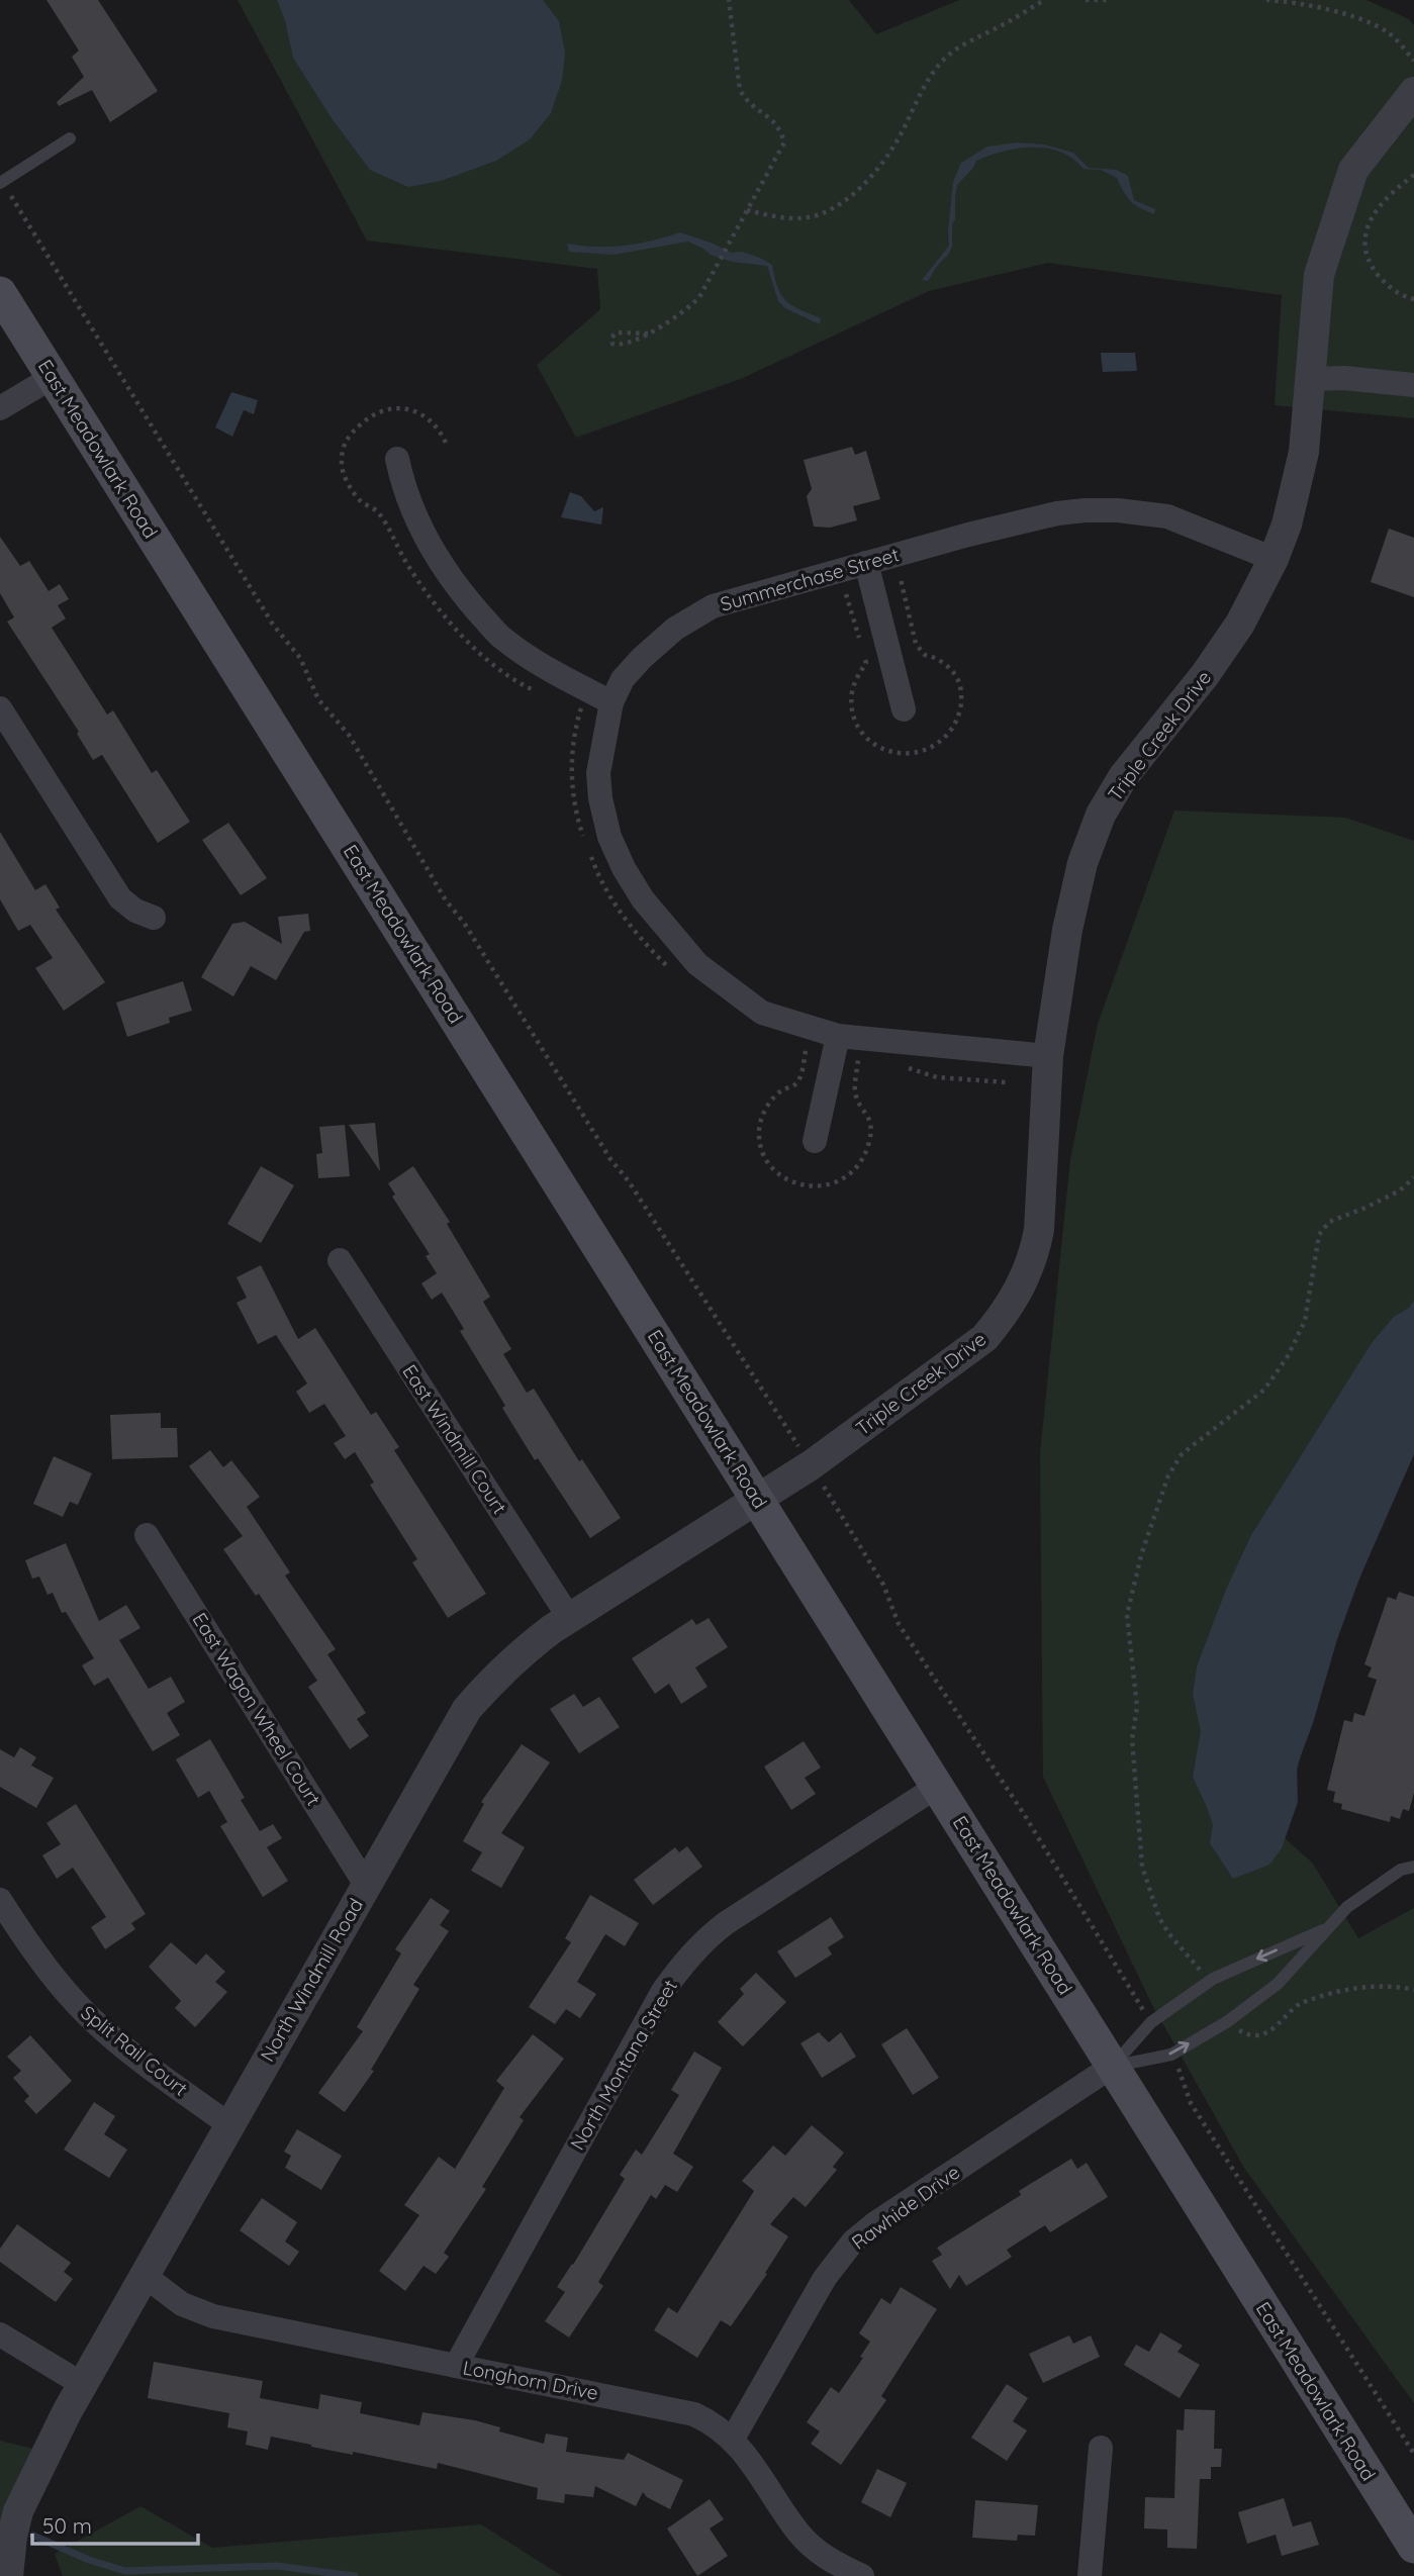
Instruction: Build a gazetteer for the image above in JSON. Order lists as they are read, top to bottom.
{
  "streets": {
    "main road": ["East Meadowlark Road"],
    "street": [
      "Summerchase Street",
      "Triple Creek Drive",
      "East Windmill Court",
      "East Wagon Wheel Court",
      "North Windmill Road",
      "Split Rail Court",
      "North Montana Street",
      "Rawhide Drive",
      "Longhorn Drive"
    ]
  },
  "crossings": [
    ["East Meadowlark Road", "Triple Creek Drive"],
    ["East Meadowlark Road", "North Windmill Road"],
    ["East Meadowlark Road", "North Montana Street"],
    ["East Meadowlark Road", "Rawhide Drive"],
    ["Summerchase Street", "Triple Creek Drive"],
    ["Triple Creek Drive", "North Windmill Road"],
    ["East Windmill Court", "North Windmill Road"],
    ["East Wagon Wheel Court", "North Windmill Road"],
    ["North Windmill Road", "Split Rail Court"],
    ["North Windmill Road", "Longhorn Drive"],
    ["North Montana Street", "Longhorn Drive"],
    ["Rawhide Drive", "Longhorn Drive"]
  ],
  "scale_bar": "50 m"
}
